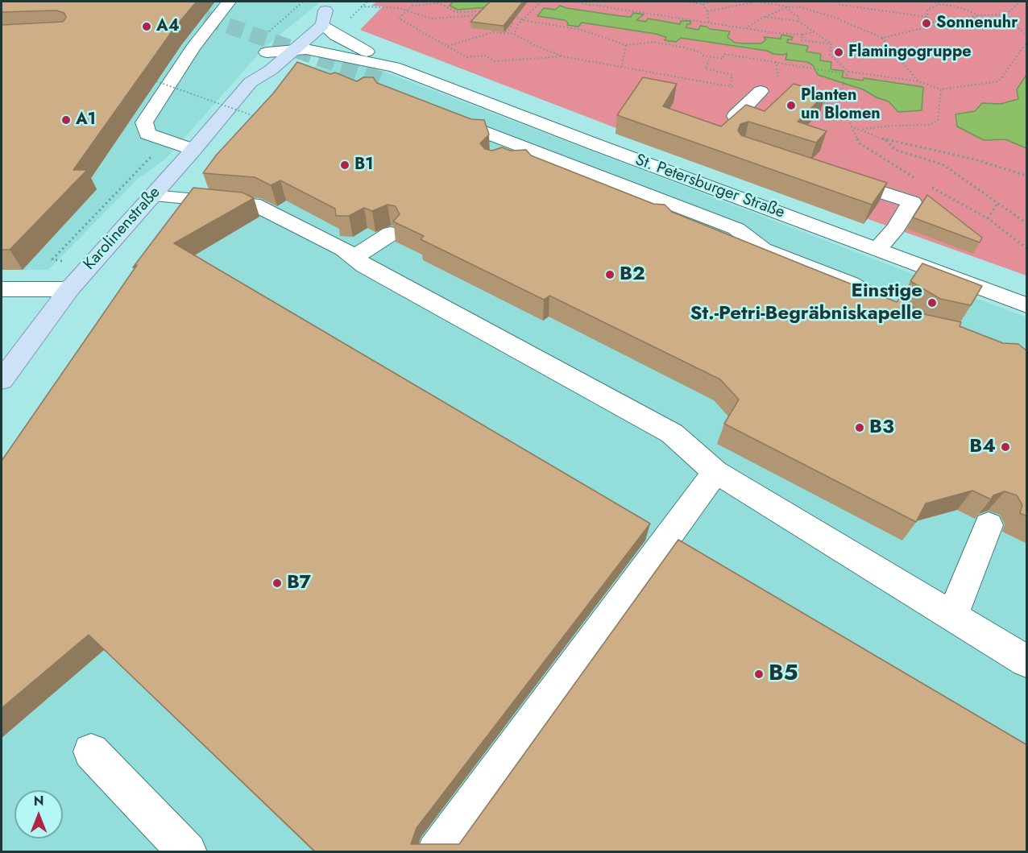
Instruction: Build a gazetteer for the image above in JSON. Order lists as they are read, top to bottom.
{
  "streets": {
    "main road": ["Karolinenstraße"],
    "street": ["St. Petersburger Straße"]
  },
  "crossings": [
    ["St. Petersburger Straße", "Karolinenstraße"]
  ],
  "places": [
    "Sonnenuhr",
    "A4",
    "Flamingogruppe",
    "Planten un Blomen",
    "A1",
    "B1",
    "B2",
    "Einstige St.-Petri-Begräbniskapelle",
    "B3",
    "B4",
    "B7",
    "B5"
  ],
  "north": "top"
}
